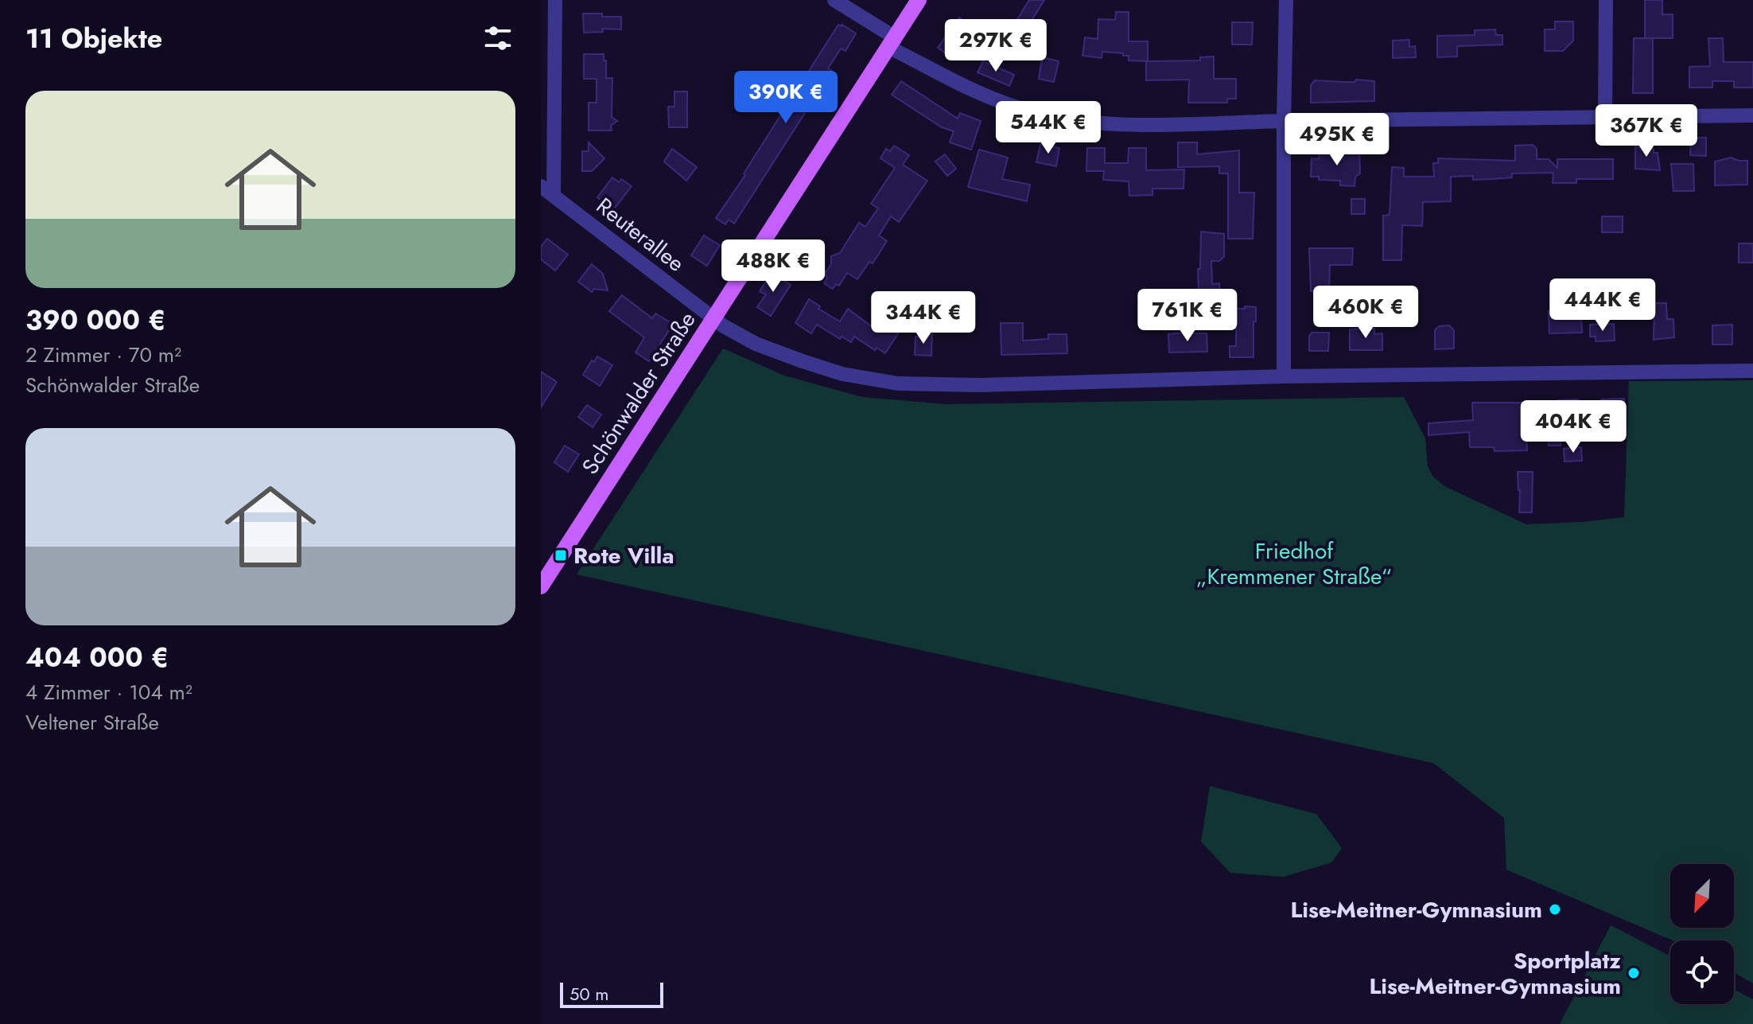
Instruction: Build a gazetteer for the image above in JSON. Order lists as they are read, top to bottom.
{
  "streets": {
    "main road": ["Schönwalder Straße"],
    "street": ["Reuterallee"]
  },
  "crossings": [
    ["Reuterallee", "Schönwalder Straße"]
  ],
  "parks": ["Friedhof „Kremmener Straße“"],
  "places": {
    "transit": ["Rote Villa"],
    "other": ["Lise-Meitner-Gymnasium", "Sportplatz Lise-Meitner-Gymnasium"]
  },
  "scale_bar": "50 m",
  "north": "bottom left",
  "page": {
    "heading": "11 Objekte",
    "price": [
      "297K €",
      "390K €",
      "544K €",
      "367K €",
      "495K €",
      "488K €",
      "444K €",
      "460K €",
      "761K €",
      "344K €",
      "404K €"
    ],
    "list": [
      {
        "name": "390 000 €",
        "note": "2 Zimmer · 70 m² · Schönwalder Straße"
      },
      {
        "name": "404 000 €",
        "note": "4 Zimmer · 104 m² · Veltener Straße"
      }
    ],
    "scale": "50 m"
  }
}
